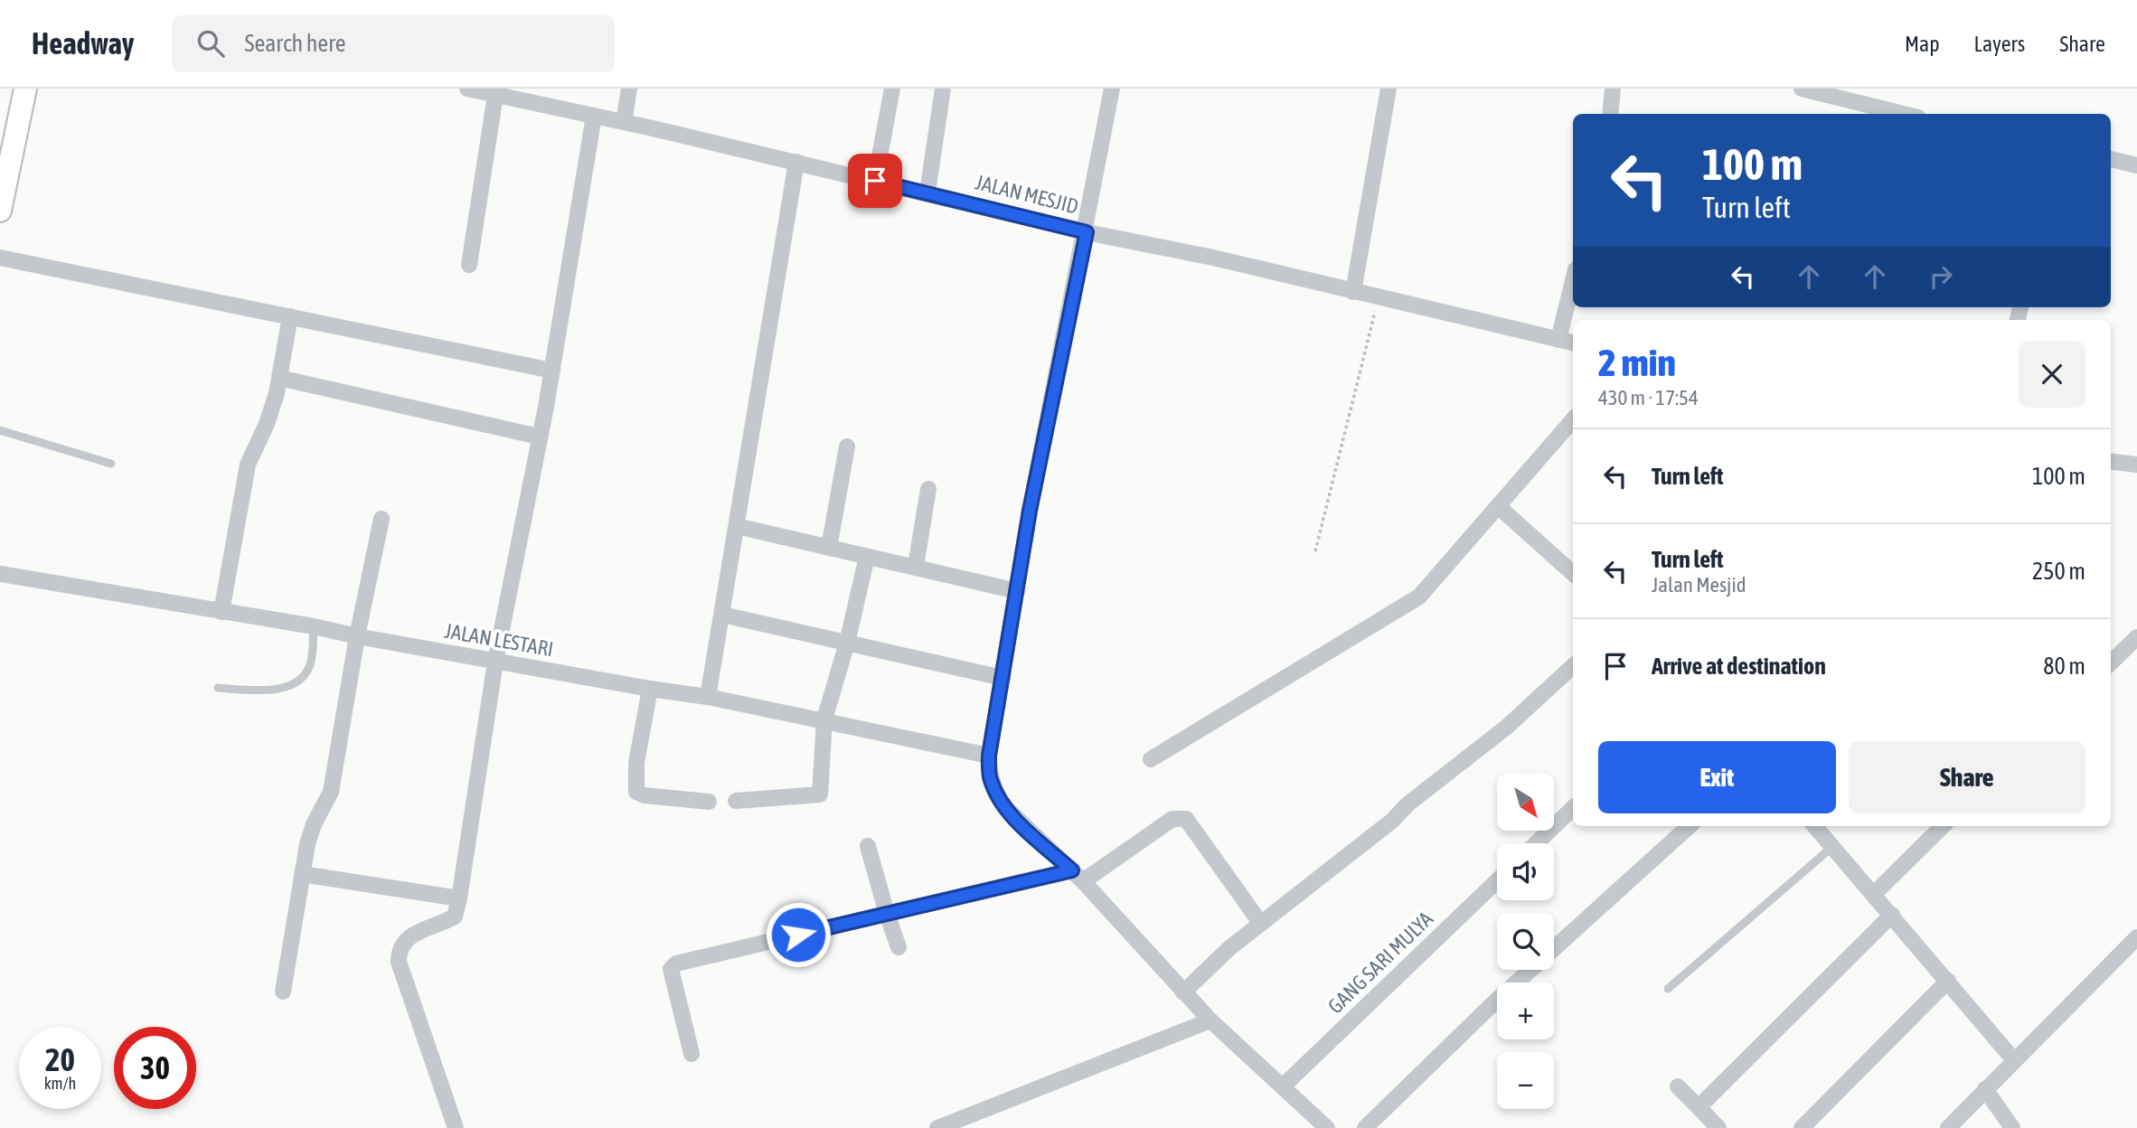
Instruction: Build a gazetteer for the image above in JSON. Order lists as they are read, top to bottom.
{
  "streets": {
    "street": ["JALAN MESJID", "JALAN LESTARI", "GANG SARI MULYA"]
  },
  "north": "bottom right",
  "page": {
    "header": "Headway",
    "search": "Search here",
    "nav": ["Map", "Layers", "Share"],
    "turn": ["100 m", "Turn left"],
    "heading": ["2 min", "430 m · 17:54"],
    "list": [
      {
        "name": "Turn left",
        "value": "100 m"
      },
      {
        "name": "Turn left",
        "note": "Jalan Mesjid",
        "value": "250 m"
      },
      {
        "name": "Arrive at destination",
        "value": "80 m"
      }
    ],
    "buttons": ["Exit", "Share"],
    "map_buttons": ["+", "−"],
    "speed": "20 km/h",
    "limit": "30"
  }
}
